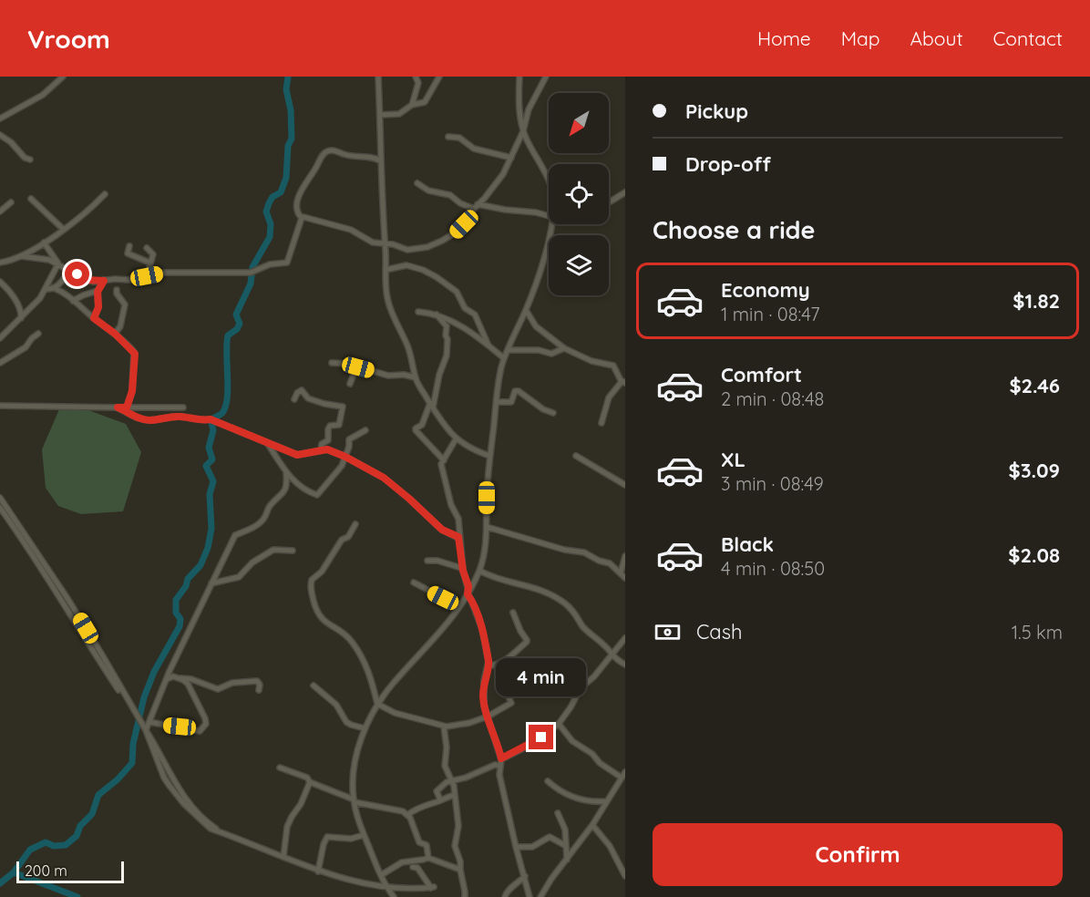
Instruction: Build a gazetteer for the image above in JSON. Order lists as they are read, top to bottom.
{
  "scale_bar": "200 m",
  "north": "bottom left",
  "page": {
    "header": "Vroom",
    "nav": [
      "Home",
      "Map",
      "About",
      "Contact"
    ],
    "banner": ["Pickup", "Drop-off"],
    "heading": "Choose a ride",
    "list": [
      {
        "name": "Economy",
        "note": "1 min · 08:47",
        "value": "$1.82"
      },
      {
        "name": "Comfort",
        "note": "2 min · 08:48",
        "value": "$2.46"
      },
      {
        "name": "XL",
        "note": "3 min · 08:49",
        "value": "$3.09"
      },
      {
        "name": "Black",
        "note": "4 min · 08:50",
        "value": "$2.08"
      }
    ],
    "pay": ["Cash", "1.5 km"],
    "bubble": "4 min",
    "buttons": "Confirm",
    "scale": "200 m"
  }
}
